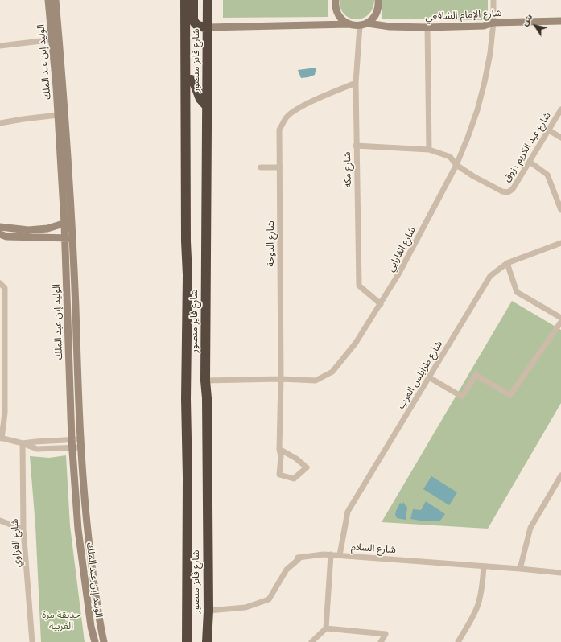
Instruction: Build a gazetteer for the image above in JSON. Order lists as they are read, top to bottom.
{
  "streets": {
    "highway": ["شارع فايز منصور"],
    "main road": ["شارع الإمام الشافعي", "الوليد إبن عبد الملك"],
    "street": [
      "شارع عبد الكريم رزوق",
      "شارع مكة",
      "شارع الدوحة",
      "شارع الفارابي",
      "شارع طرابلس الغرب",
      "شارع الغزاوي",
      "شارع السلام"
    ]
  },
  "crossings": [
    ["شارع الإمام الشافعي", "شارع الفارابي"],
    ["شارع فايز منصور", "شارع الفارابي"],
    ["شارع فايز منصور", "شارع السلام"],
    ["شارع عبد الكريم رزوق", "شارع الفارابي"],
    ["شارع مكة", "شارع الدوحة"],
    ["شارع مكة", "شارع الفارابي"],
    ["شارع الدوحة", "شارع الفارابي"],
    ["شارع طرابلس الغرب", "شارع السلام"]
  ],
  "parks": ["حديقة مزة الغربية"],
  "north": "top left"
}
